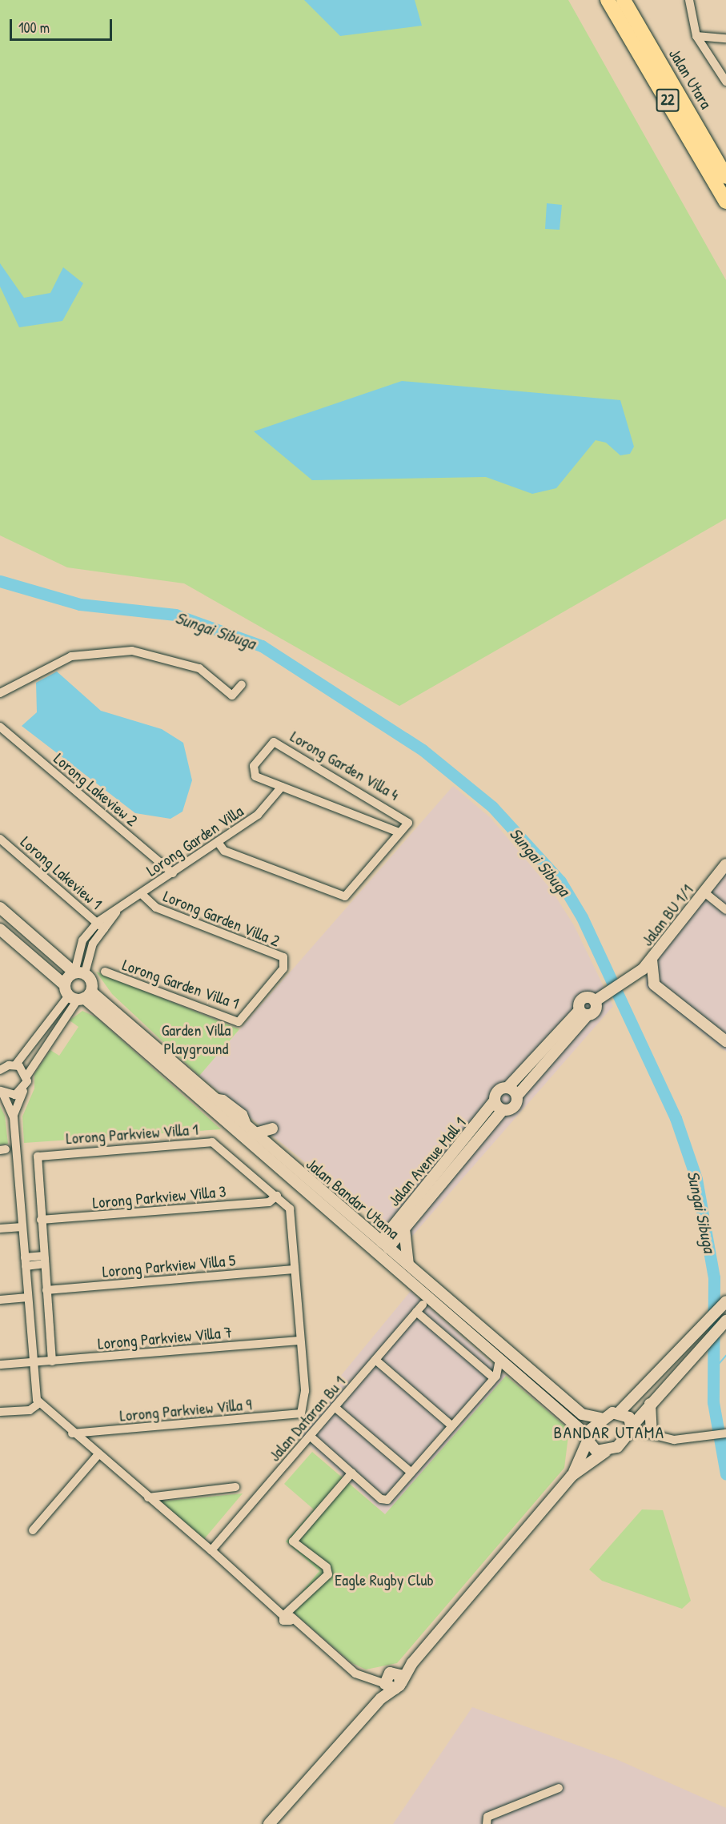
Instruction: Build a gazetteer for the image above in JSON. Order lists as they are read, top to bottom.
{
  "streets": {
    "highway": ["Jalan Utara", "22"],
    "street": [
      "Lorong Garden Villa 4",
      "Lorong Lakeview 2",
      "Lorong Garden Villa",
      "Lorong Lakeview 1",
      "Jalan BU 1/1",
      "Lorong Garden Villa 2",
      "Lorong Garden Villa 1",
      "Lorong Parkview Villa 1",
      "Jalan Avenue Mall 1",
      "Lorong Parkview Villa 3",
      "Jalan Bandar Utama",
      "Lorong Parkview Villa 5",
      "Lorong Parkview Villa 7",
      "Lorong Parkview Villa 9",
      "Jalan Dataran Bu 1"
    ]
  },
  "crossings": [
    ["Lorong Garden Villa 4", "Lorong Garden Villa"],
    ["Lorong Lakeview 2", "Lorong Garden Villa"],
    ["Lorong Garden Villa", "Lorong Lakeview 1"],
    ["Lorong Garden Villa", "Lorong Garden Villa 2"],
    ["Lorong Garden Villa", "Jalan Bandar Utama"],
    ["Lorong Garden Villa 2", "Lorong Garden Villa 1"],
    ["Lorong Parkview Villa 1", "Lorong Parkview Villa 3"],
    ["Lorong Parkview Villa 1", "Lorong Parkview Villa 5"],
    ["Lorong Parkview Villa 1", "Lorong Parkview Villa 7"],
    ["Lorong Parkview Villa 1", "Lorong Parkview Villa 9"],
    ["Jalan Avenue Mall 1", "Jalan Bandar Utama"]
  ],
  "districts": ["BANDAR UTAMA"],
  "water": ["Sungai Sibuga"],
  "parks": ["Garden Villa Playground", "Eagle Rugby Club"],
  "scale_bar": "100 m"
}
